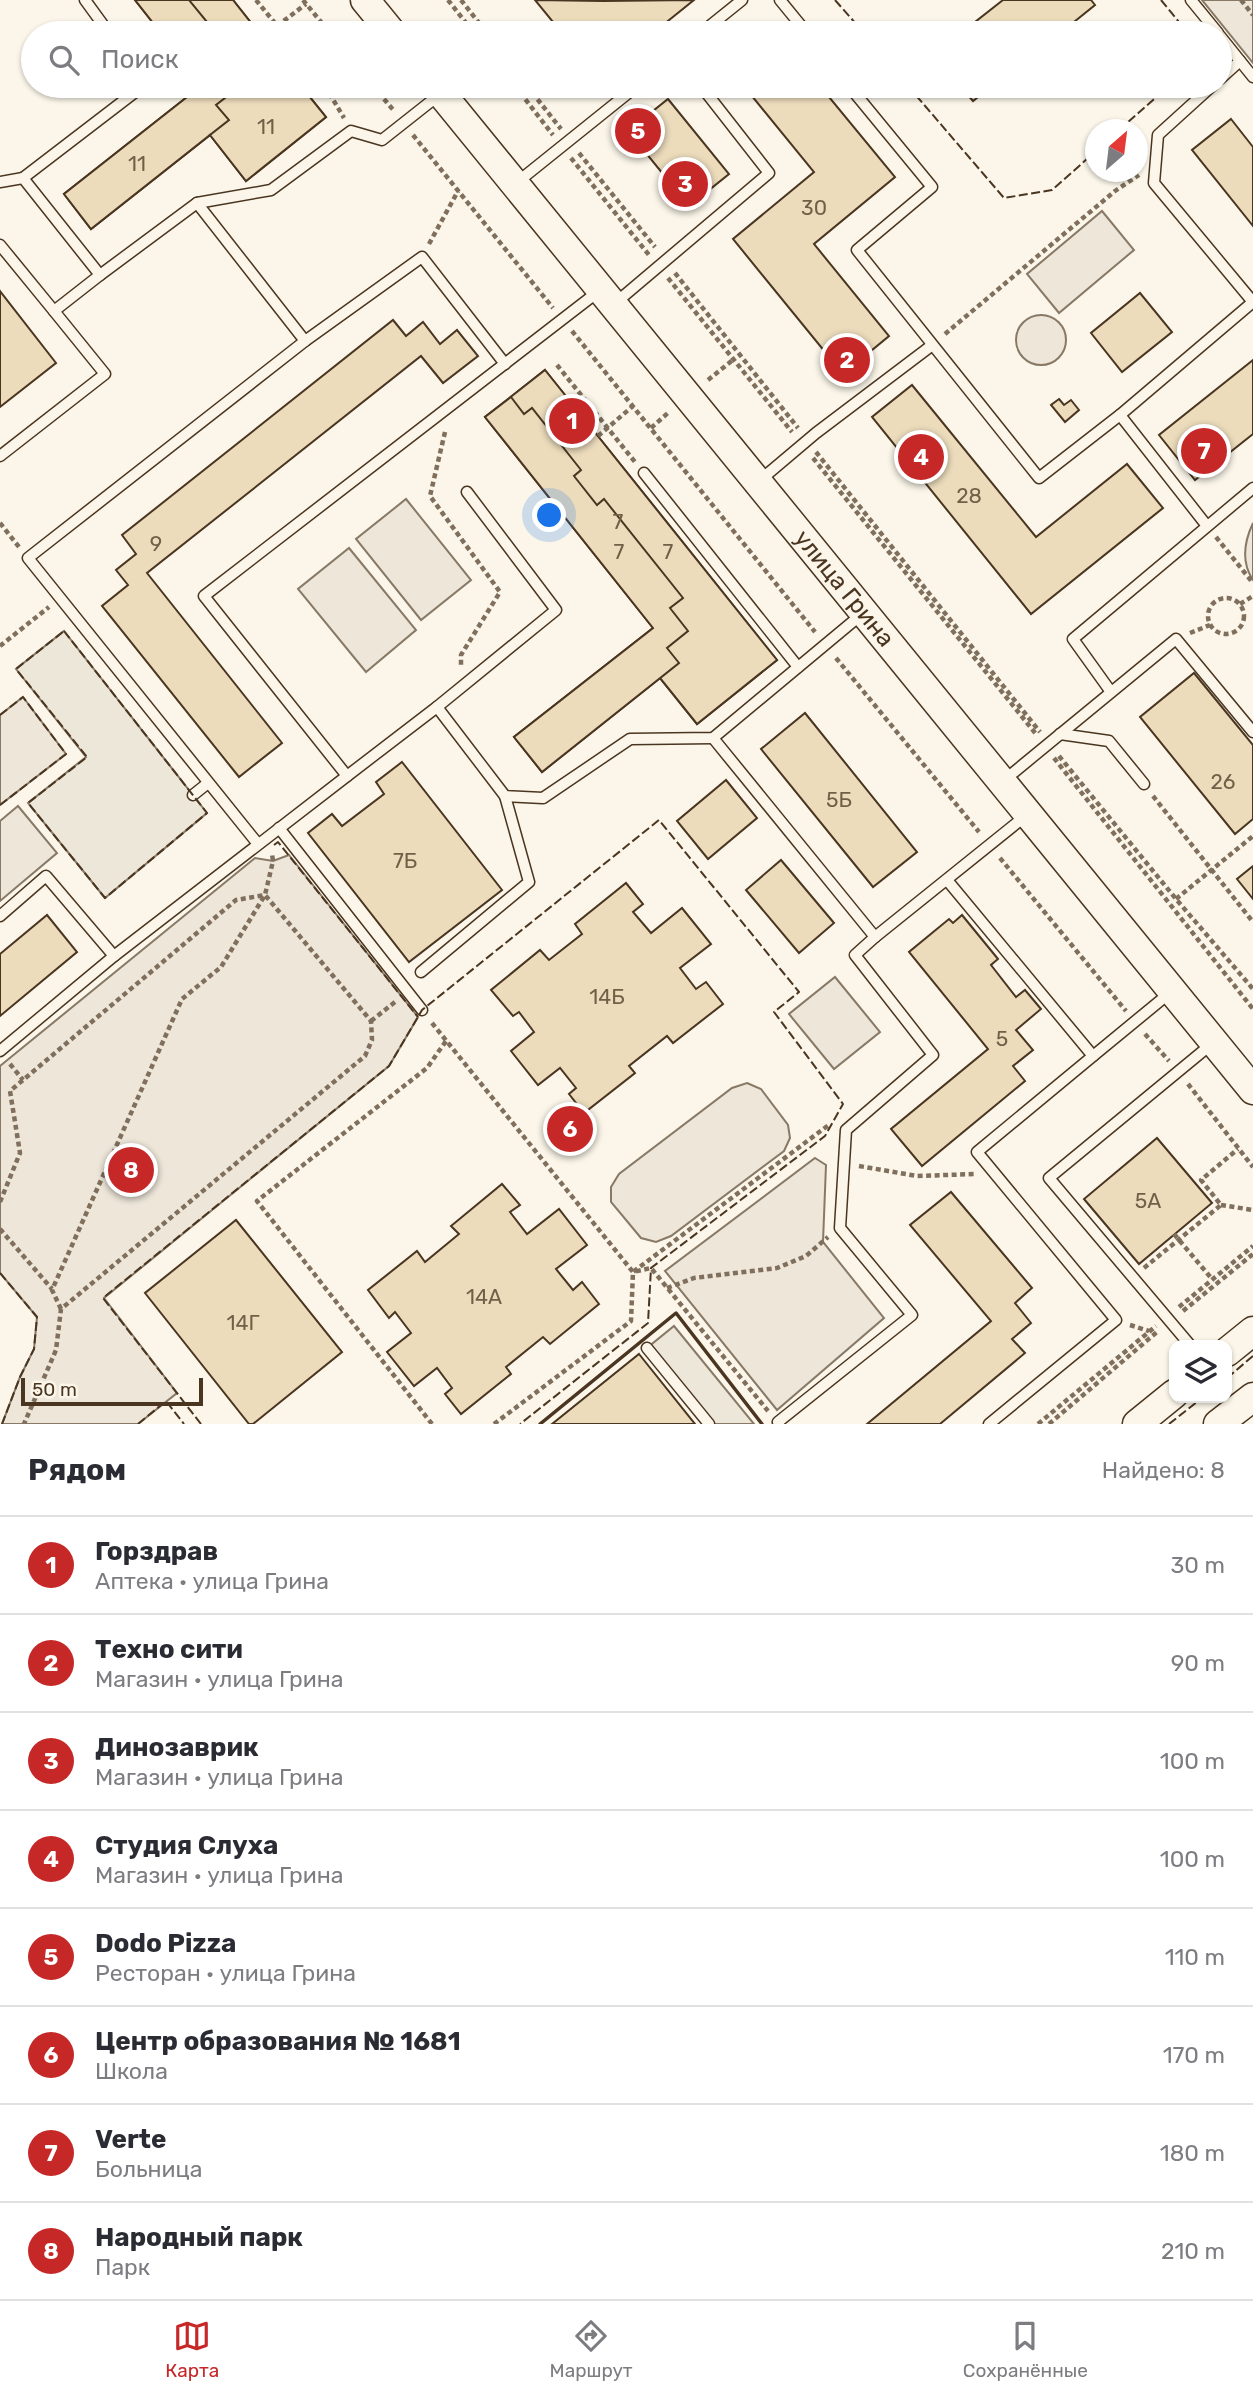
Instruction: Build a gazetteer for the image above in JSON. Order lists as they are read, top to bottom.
{
  "streets": {
    "street": ["улица Грина"]
  },
  "house_numbers": [
    "11",
    "11",
    "30",
    "28",
    "7",
    "9",
    "7",
    "7",
    "26",
    "5Б",
    "7Б",
    "14Б",
    "5",
    "5А",
    "14А",
    "14Г"
  ],
  "scale_bar": "50 m",
  "north": "top right",
  "page": {
    "search": "Поиск",
    "pins": [
      "5",
      "3",
      "2",
      "1",
      "7",
      "4",
      "6",
      "8"
    ],
    "scale": "50 m",
    "heading": ["Рядом", "Найдено: 8"],
    "list": [
      {
        "mark": "1",
        "name": "Горздрав",
        "note": "Аптека · улица Грина",
        "value": "30 m"
      },
      {
        "mark": "2",
        "name": "Техно сити",
        "note": "Магазин · улица Грина",
        "value": "90 m"
      },
      {
        "mark": "3",
        "name": "Динозаврик",
        "note": "Магазин · улица Грина",
        "value": "100 m"
      },
      {
        "mark": "4",
        "name": "Студия Слуха",
        "note": "Магазин · улица Грина",
        "value": "100 m"
      },
      {
        "mark": "5",
        "name": "Dodo Pizza",
        "note": "Ресторан · улица Грина",
        "value": "110 m"
      },
      {
        "mark": "6",
        "name": "Центр образования № 1681",
        "note": "Школа",
        "value": "170 m"
      },
      {
        "mark": "7",
        "name": "Verte",
        "note": "Больница",
        "value": "180 m"
      },
      {
        "mark": "8",
        "name": "Народный парк",
        "note": "Парк",
        "value": "210 m"
      }
    ],
    "nav": ["Карта", "Маршрут", "Сохранённые"]
  }
}
